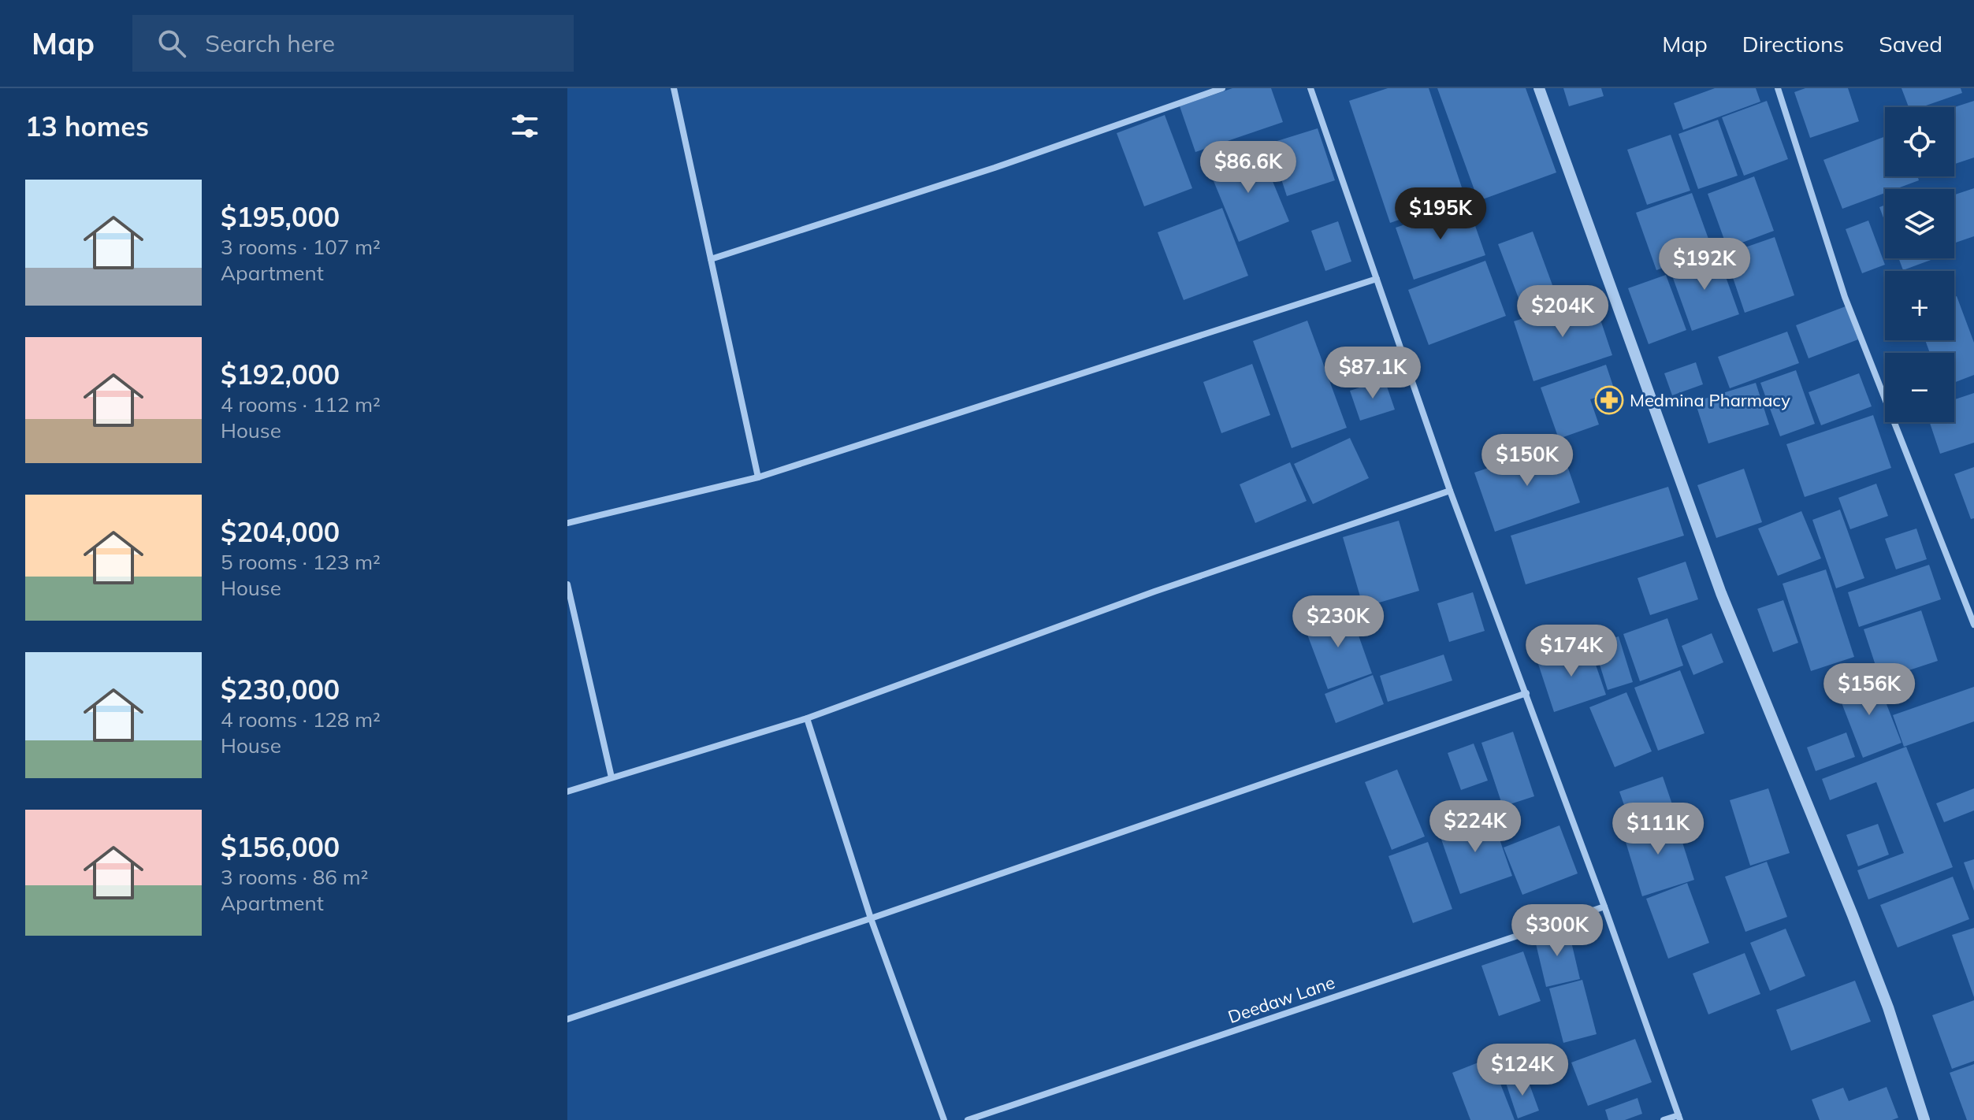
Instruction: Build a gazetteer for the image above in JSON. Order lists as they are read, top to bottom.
{
  "streets": {
    "street": ["Deedaw Lane"]
  },
  "places": {
    "pharmacy": ["Medmina Pharmacy"]
  },
  "page": {
    "header": "Map",
    "search": "Search here",
    "nav": ["Map", "Directions", "Saved"],
    "heading": "13 homes",
    "map_buttons": ["+", "−"],
    "price": [
      "$86.6K",
      "$195K",
      "$192K",
      "$204K",
      "$87.1K",
      "$150K",
      "$230K",
      "$174K",
      "$156K",
      "$224K",
      "$111K",
      "$300K",
      "$124K"
    ],
    "list": [
      {
        "name": "$195,000",
        "note": "3 rooms · 107 m² · Apartment"
      },
      {
        "name": "$192,000",
        "note": "4 rooms · 112 m² · House"
      },
      {
        "name": "$204,000",
        "note": "5 rooms · 123 m² · House"
      },
      {
        "name": "$230,000",
        "note": "4 rooms · 128 m² · House"
      },
      {
        "name": "$156,000",
        "note": "3 rooms · 86 m² · Apartment"
      }
    ]
  }
}
